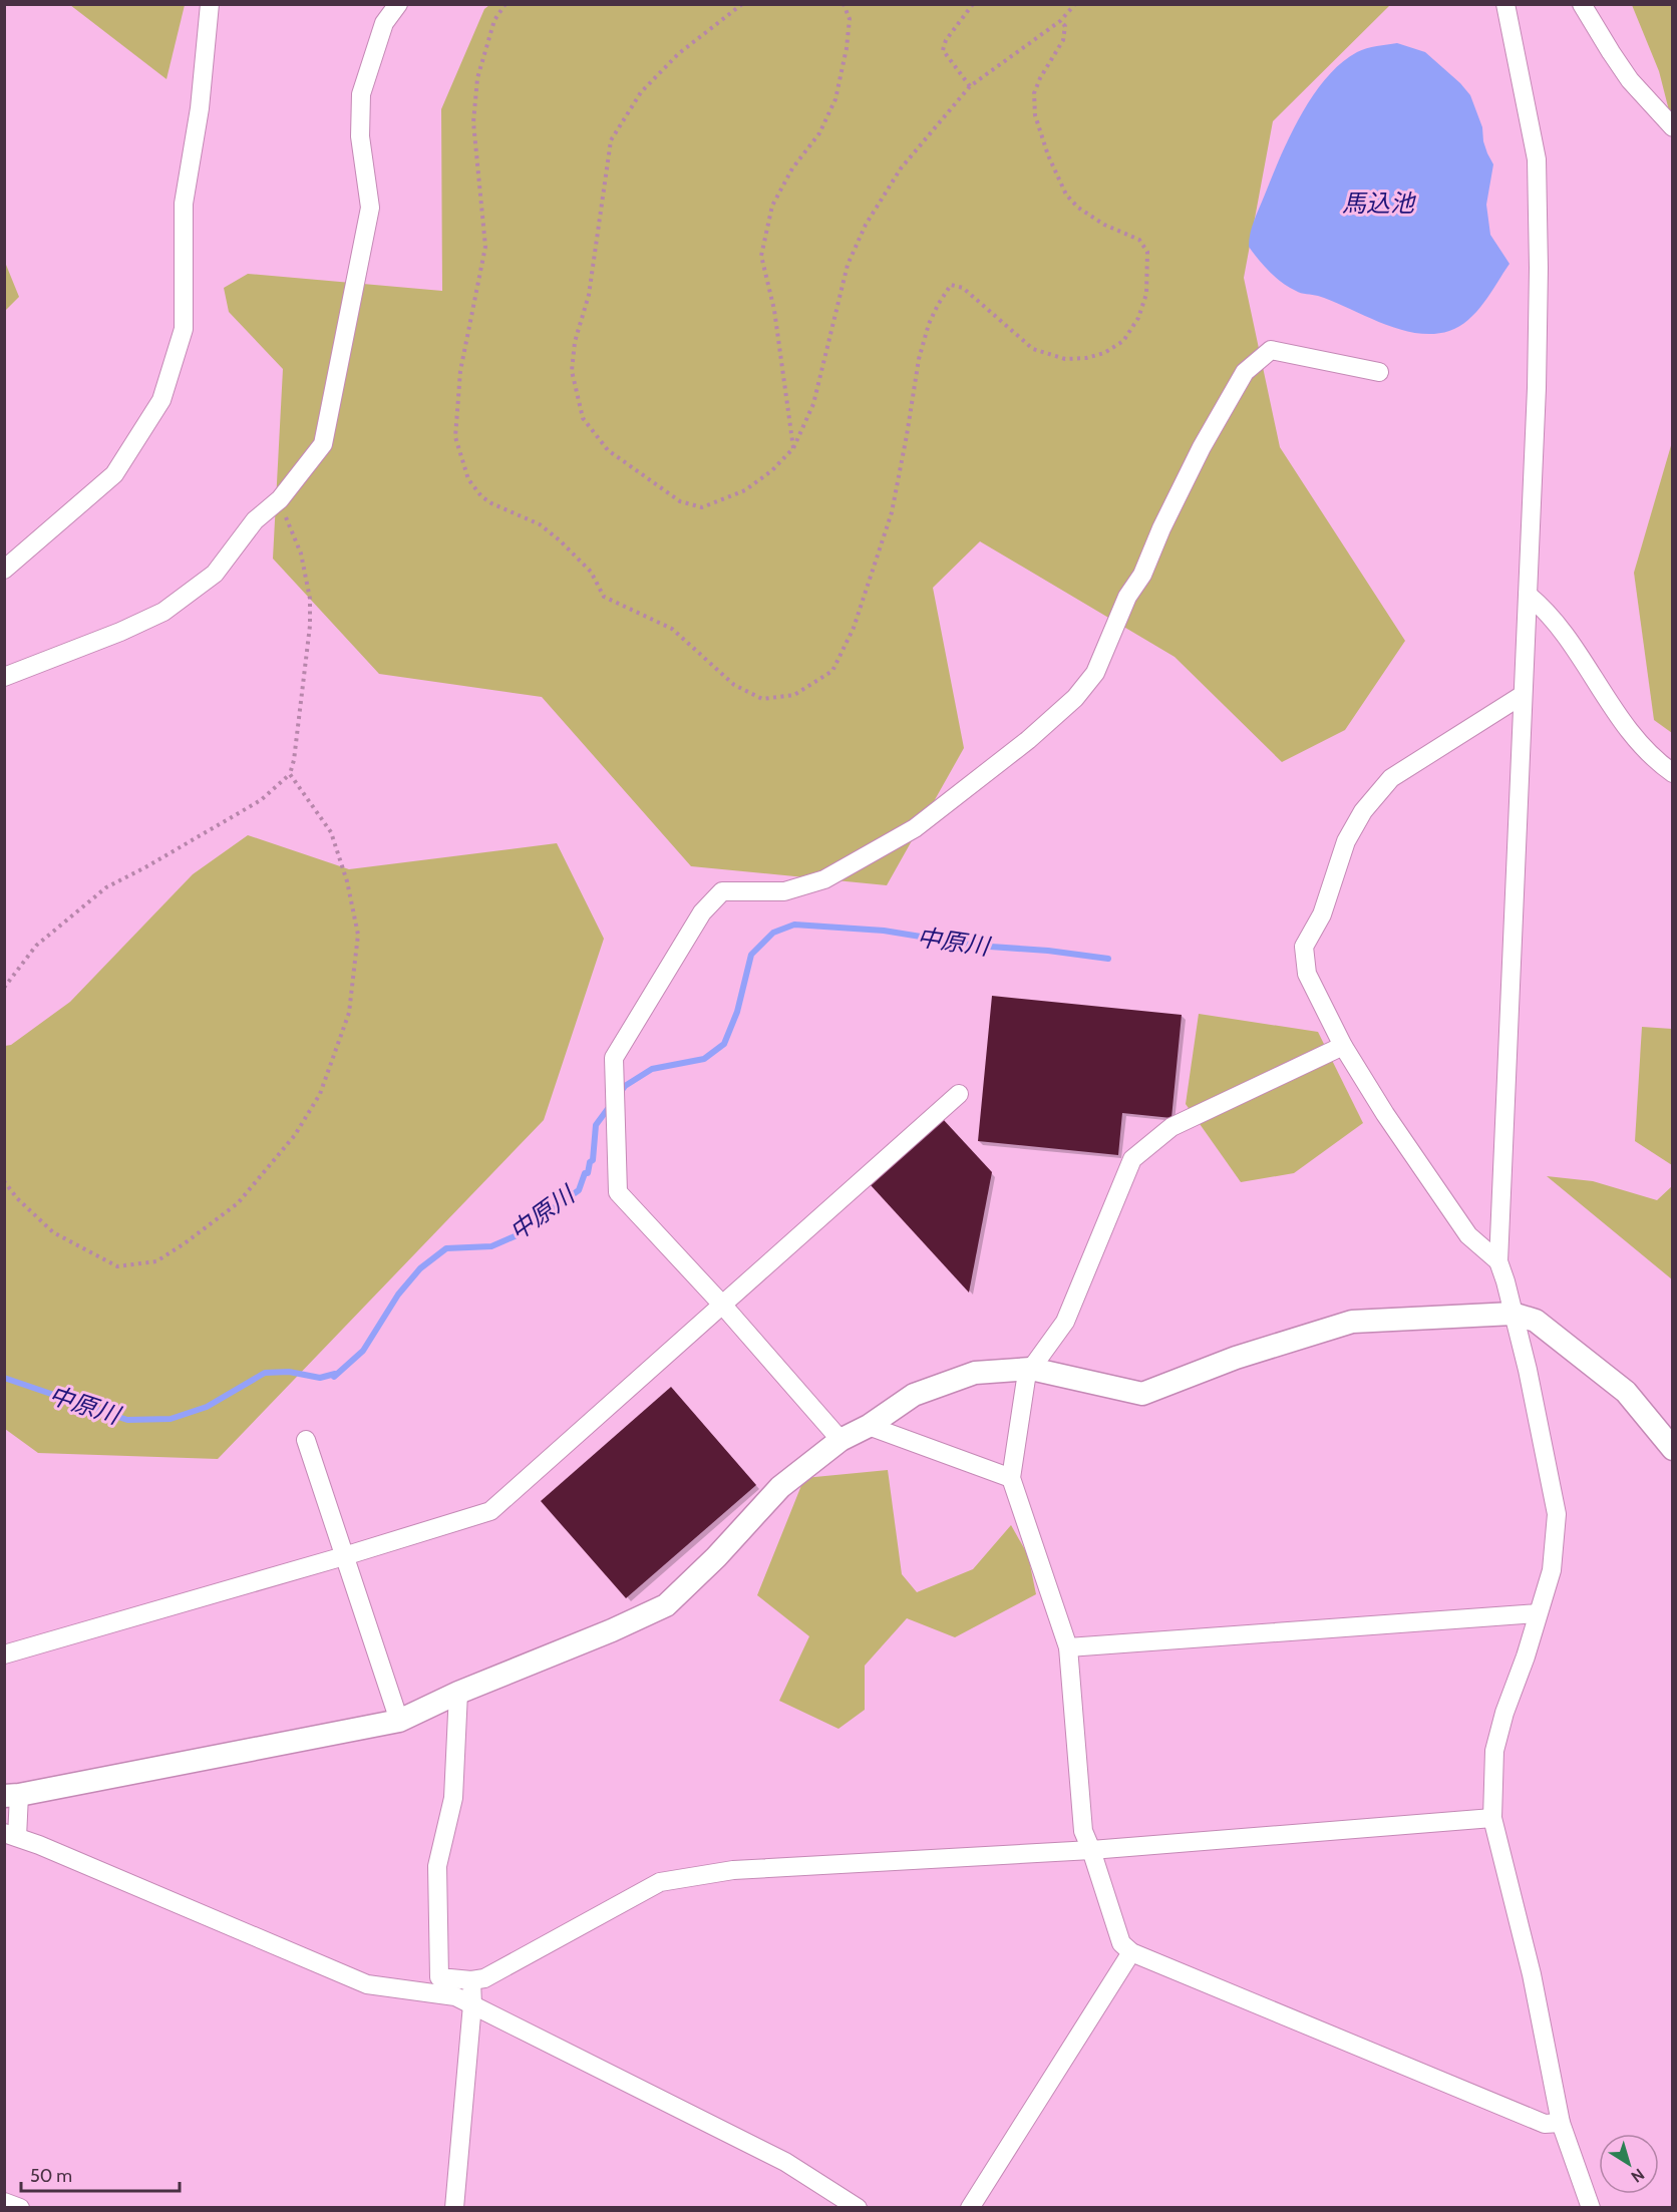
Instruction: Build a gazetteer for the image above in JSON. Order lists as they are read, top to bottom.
{
  "water": ["馬込池", "中原川"],
  "scale_bar": "50 m",
  "north": "bottom right"
}
